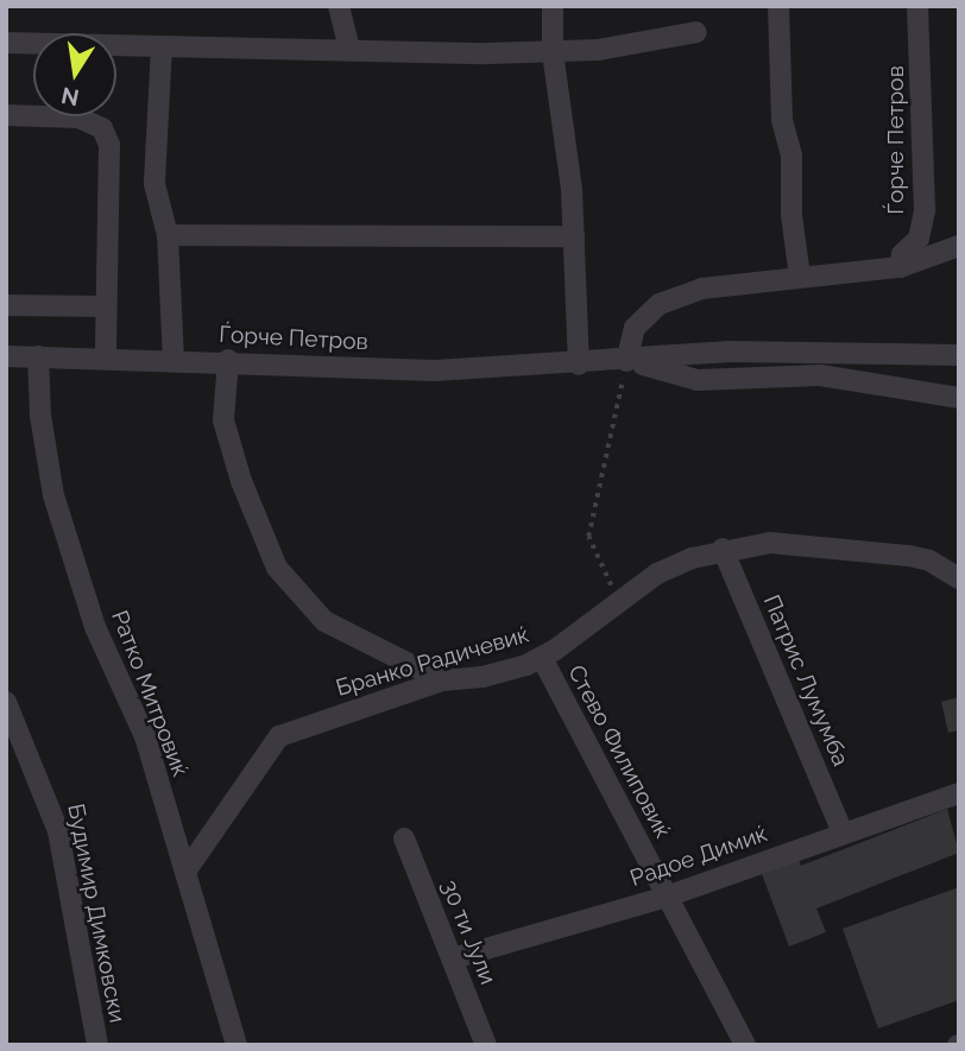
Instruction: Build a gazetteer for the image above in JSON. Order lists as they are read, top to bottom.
{
  "streets": {
    "street": [
      "Ѓорче Петров",
      "Бранко Радичевиќ",
      "Патрис Лумумба",
      "Ратко Митровиќ",
      "Стево Филиповиќ",
      "Радое Димиќ",
      "Будимир Димковски",
      "30 ти Јули"
    ]
  },
  "crossings": [
    ["Ѓорче Петров", "Ратко Митровиќ"],
    ["Бранко Радичевиќ", "Патрис Лумумба"],
    ["Бранко Радичевиќ", "Ратко Митровиќ"],
    ["Бранко Радичевиќ", "Стево Филиповиќ"],
    ["Патрис Лумумба", "Радое Димиќ"],
    ["Стево Филиповиќ", "Радое Димиќ"],
    ["Радое Димиќ", "30 ти Јули"]
  ],
  "north": "bottom"
}
